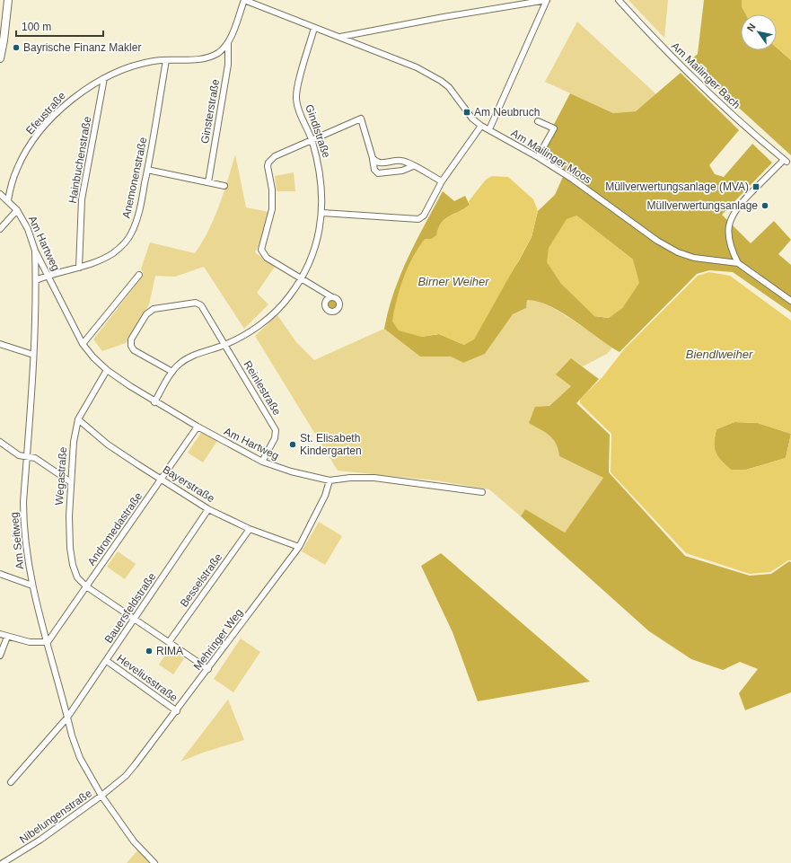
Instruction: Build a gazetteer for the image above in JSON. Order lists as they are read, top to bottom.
{
  "streets": {
    "street": [
      "Am Mailinger Bach",
      "Ginsterstraße",
      "Efeustraße",
      "Gindlstraße",
      "Am Mailinger Moos",
      "Hainbuchenstraße",
      "Anemonenstraße",
      "Am Hartweg",
      "Reinlestraße",
      "Wegastraße",
      "Bayerstraße",
      "Andromedastraße",
      "Am Seitweg",
      "Besselstraße",
      "Bauersfeldstraße",
      "Mehringer Weg",
      "Heveliusstraße",
      "Nibelungenstraße"
    ]
  },
  "crossings": [
    ["Am Mailinger Bach", "Am Mailinger Moos"],
    ["Ginsterstraße", "Efeustraße"],
    ["Efeustraße", "Hainbuchenstraße"],
    ["Efeustraße", "Anemonenstraße"],
    ["Efeustraße", "Am Hartweg"],
    ["Gindlstraße", "Am Mailinger Moos"],
    ["Gindlstraße", "Am Hartweg"],
    ["Gindlstraße", "Reinlestraße"],
    ["Hainbuchenstraße", "Anemonenstraße"],
    ["Anemonenstraße", "Am Hartweg"],
    ["Anemonenstraße", "Am Seitweg"],
    ["Am Hartweg", "Reinlestraße"],
    ["Am Hartweg", "Wegastraße"],
    ["Am Hartweg", "Andromedastraße"],
    ["Am Hartweg", "Am Seitweg"],
    ["Am Hartweg", "Mehringer Weg"],
    ["Wegastraße", "Bayerstraße"],
    ["Wegastraße", "Andromedastraße"],
    ["Wegastraße", "Besselstraße"],
    ["Wegastraße", "Bauersfeldstraße"],
    ["Wegastraße", "Mehringer Weg"],
    ["Bayerstraße", "Andromedastraße"],
    ["Bayerstraße", "Besselstraße"],
    ["Bayerstraße", "Bauersfeldstraße"],
    ["Bayerstraße", "Mehringer Weg"],
    ["Andromedastraße", "Am Seitweg"],
    ["Am Seitweg", "Bauersfeldstraße"],
    ["Am Seitweg", "Mehringer Weg"],
    ["Am Seitweg", "Nibelungenstraße"],
    ["Bauersfeldstraße", "Heveliusstraße"],
    ["Mehringer Weg", "Heveliusstraße"],
    ["Mehringer Weg", "Nibelungenstraße"]
  ],
  "water": ["Birner Weiher", "Biendlweiher"],
  "places": {
    "other": [
      "Bayrische Finanz Makler",
      "Müllverwertungsanlage",
      "St. Elisabeth Kindergarten",
      "RIMA"
    ],
    "transit": ["Am Neubruch", "Müllverwertungsanlage (MVA)"]
  },
  "scale_bar": "100 m",
  "north": "top left"
}
